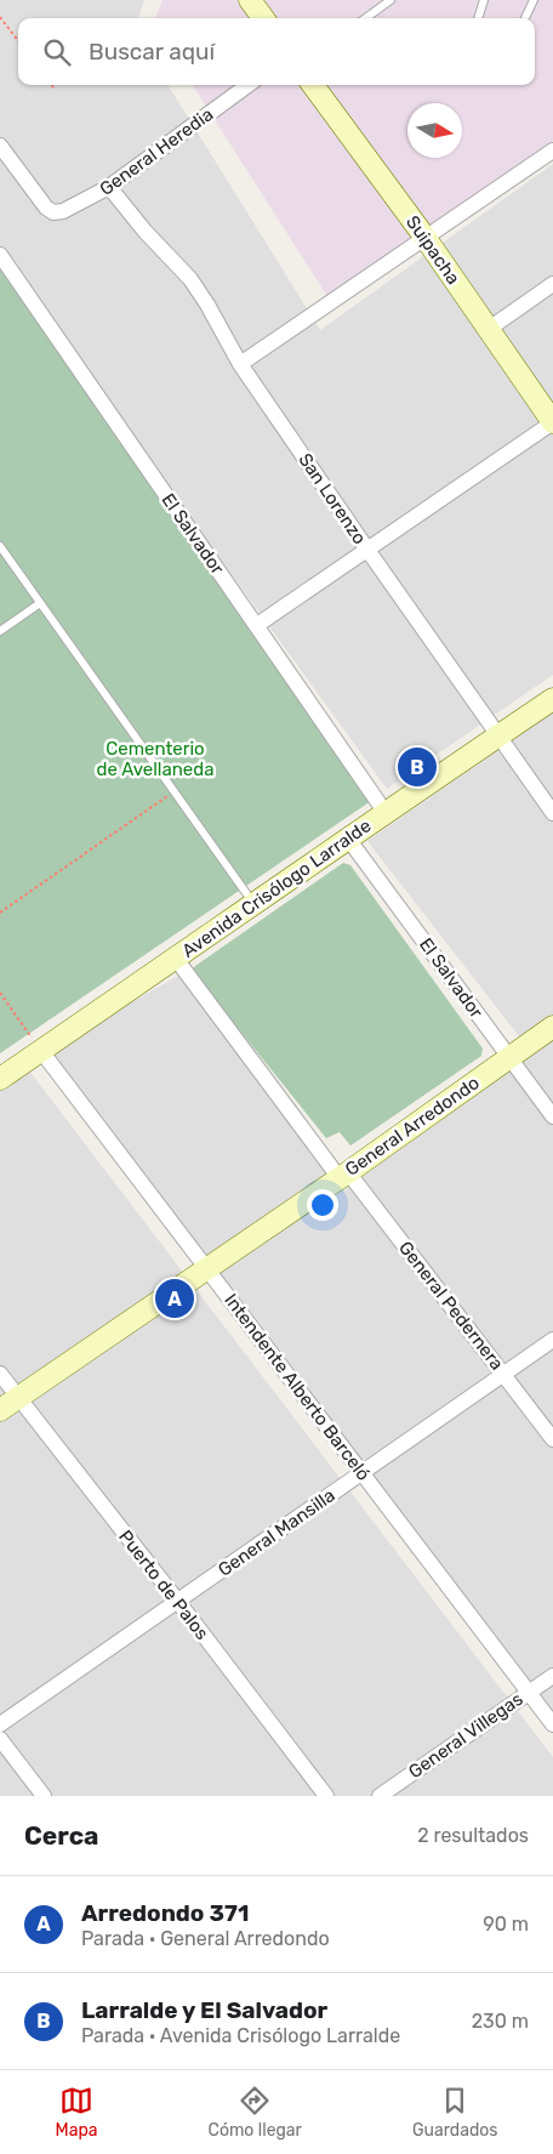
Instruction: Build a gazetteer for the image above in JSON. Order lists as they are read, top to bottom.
{
  "streets": {
    "street": [
      "General Heredia",
      "Suipacha",
      "San Lorenzo",
      "El Salvador",
      "Avenida Crisólogo Larralde",
      "General Arredondo",
      "General Pedernera",
      "Intendente Alberto Barceló",
      "General Mansilla",
      "Puerto de Palos",
      "General Villegas"
    ]
  },
  "crossings": [
    ["General Heredia", "San Lorenzo"],
    ["San Lorenzo", "Avenida Crisólogo Larralde"],
    ["El Salvador", "Avenida Crisólogo Larralde"],
    ["El Salvador", "General Arredondo"],
    ["Avenida Crisólogo Larralde", "General Pedernera"],
    ["Avenida Crisólogo Larralde", "Intendente Alberto Barceló"],
    ["General Arredondo", "General Pedernera"],
    ["General Arredondo", "Intendente Alberto Barceló"],
    ["General Arredondo", "Puerto de Palos"],
    ["General Pedernera", "General Mansilla"],
    ["Intendente Alberto Barceló", "General Mansilla"],
    ["Intendente Alberto Barceló", "General Villegas"],
    ["General Mansilla", "Puerto de Palos"]
  ],
  "parks": ["Cementerio de Avellaneda"],
  "north": "right",
  "page": {
    "search": "Buscar aquí",
    "pins": ["B", "A"],
    "heading": ["Cerca", "2 resultados"],
    "list": [
      {
        "mark": "A",
        "name": "Arredondo 371",
        "note": "Parada · General Arredondo",
        "value": "90 m"
      },
      {
        "mark": "B",
        "name": "Larralde y El Salvador",
        "note": "Parada · Avenida Crisólogo Larralde",
        "value": "230 m"
      }
    ],
    "nav": ["Mapa", "Cómo llegar", "Guardados"]
  }
}
